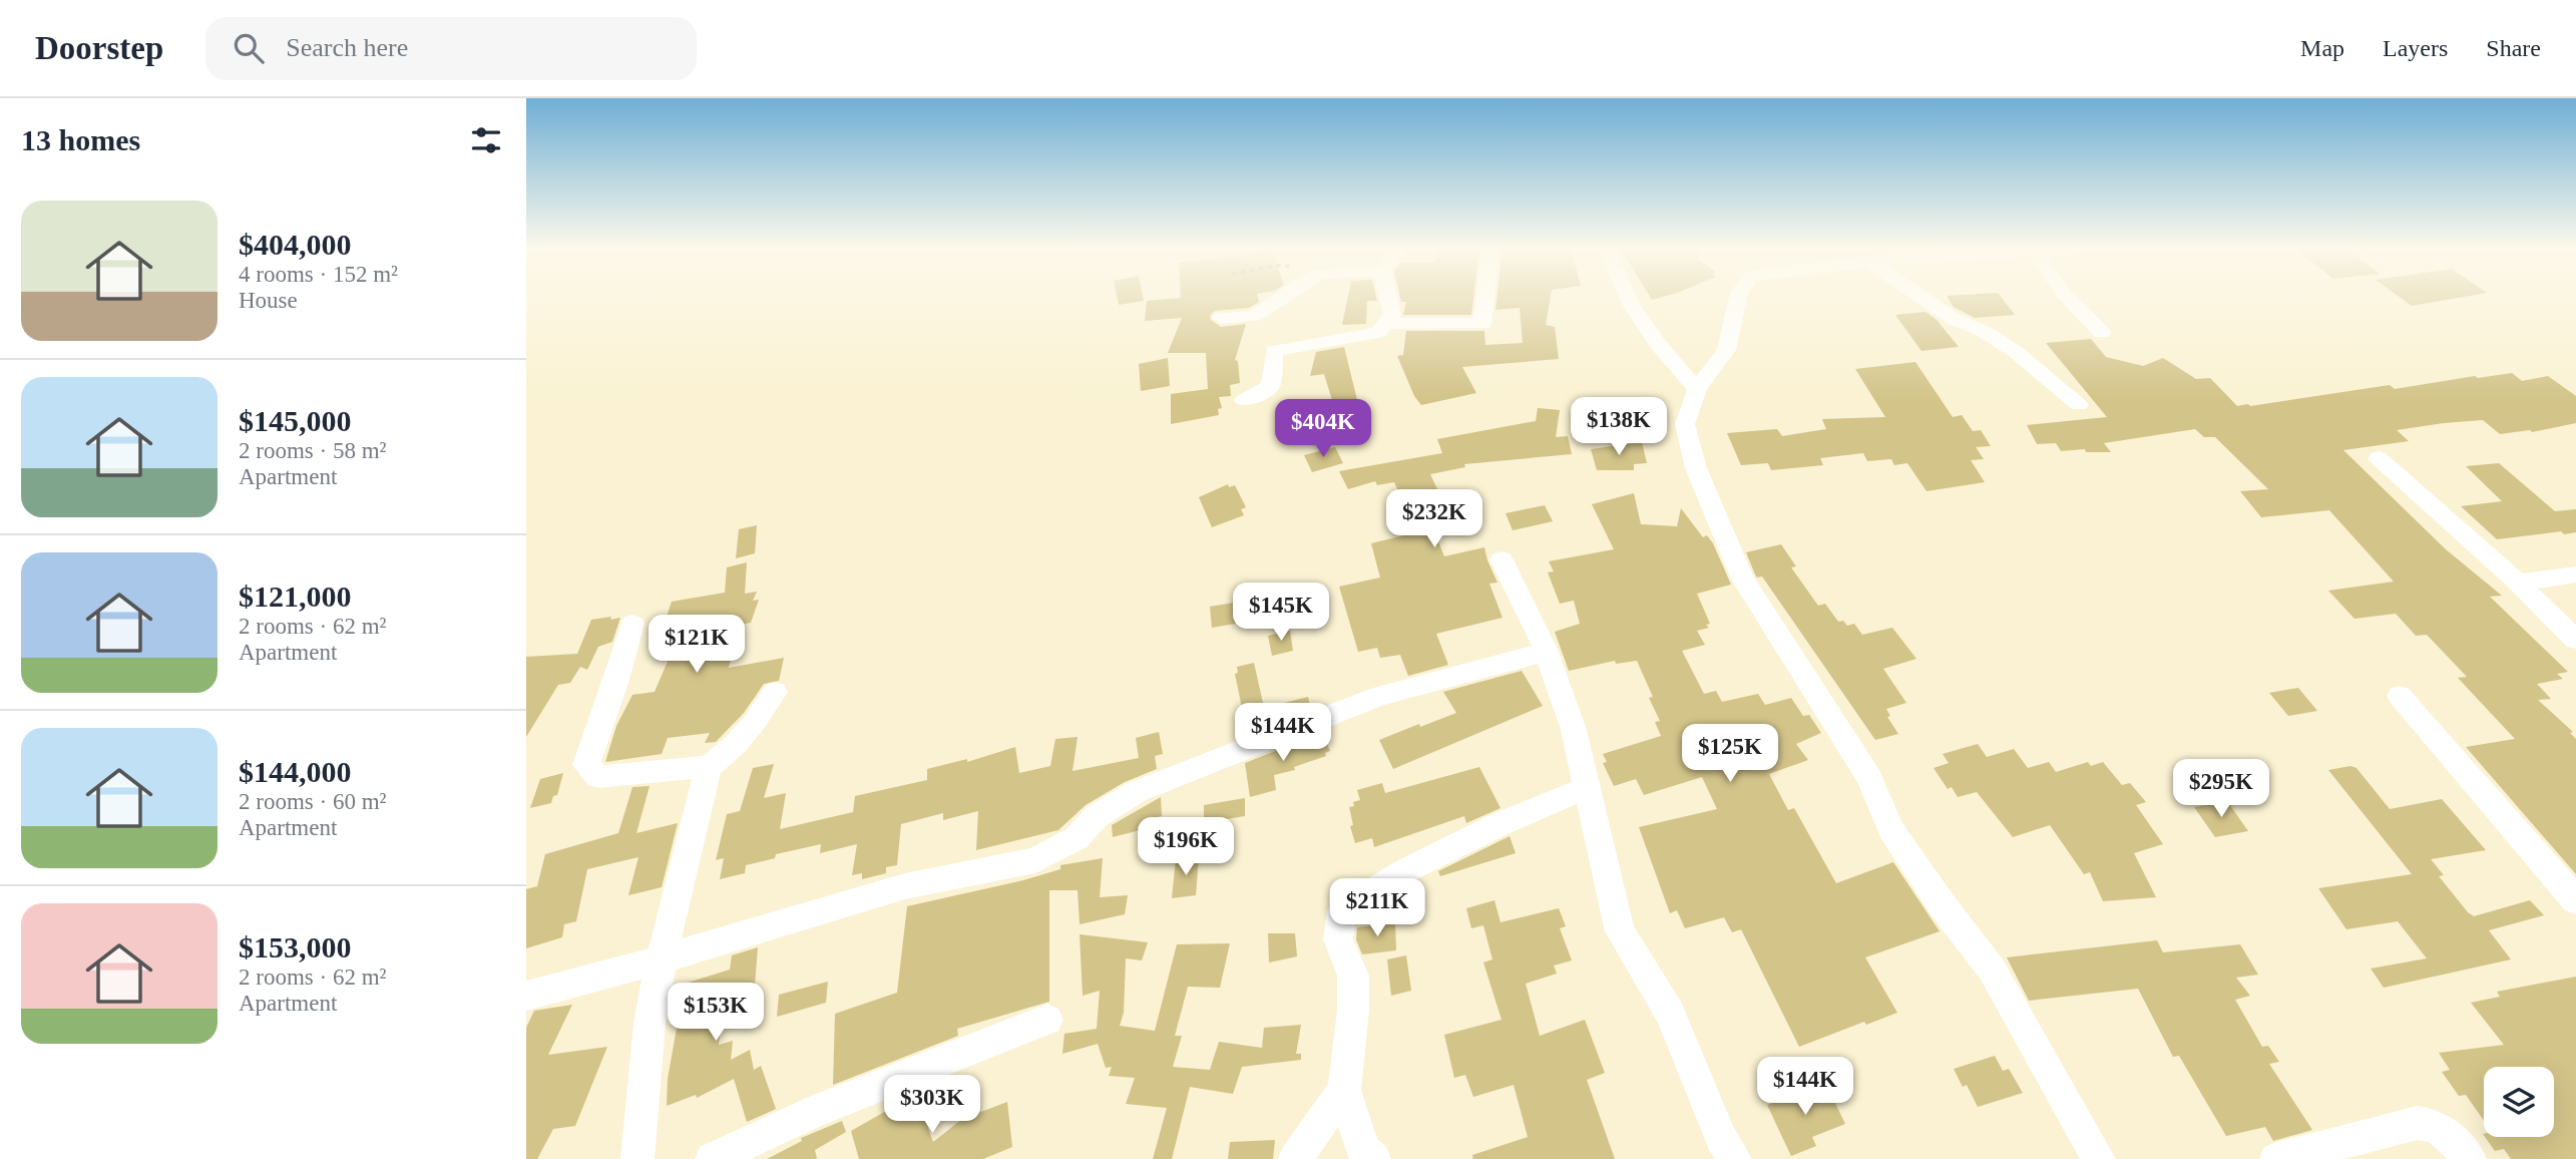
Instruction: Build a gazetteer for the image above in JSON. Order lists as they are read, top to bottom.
{
  "page": {
    "header": "Doorstep",
    "search": "Search here",
    "nav": ["Map", "Layers", "Share"],
    "heading": "13 homes",
    "list": [
      {
        "name": "$404,000",
        "note": "4 rooms · 152 m² · House"
      },
      {
        "name": "$145,000",
        "note": "2 rooms · 58 m² · Apartment"
      },
      {
        "name": "$121,000",
        "note": "2 rooms · 62 m² · Apartment"
      },
      {
        "name": "$144,000",
        "note": "2 rooms · 60 m² · Apartment"
      },
      {
        "name": "$153,000",
        "note": "2 rooms · 62 m² · Apartment"
      }
    ],
    "price": [
      "$138K",
      "$404K",
      "$232K",
      "$145K",
      "$121K",
      "$144K",
      "$125K",
      "$295K",
      "$196K",
      "$211K",
      "$153K",
      "$144K",
      "$303K"
    ]
  }
}
